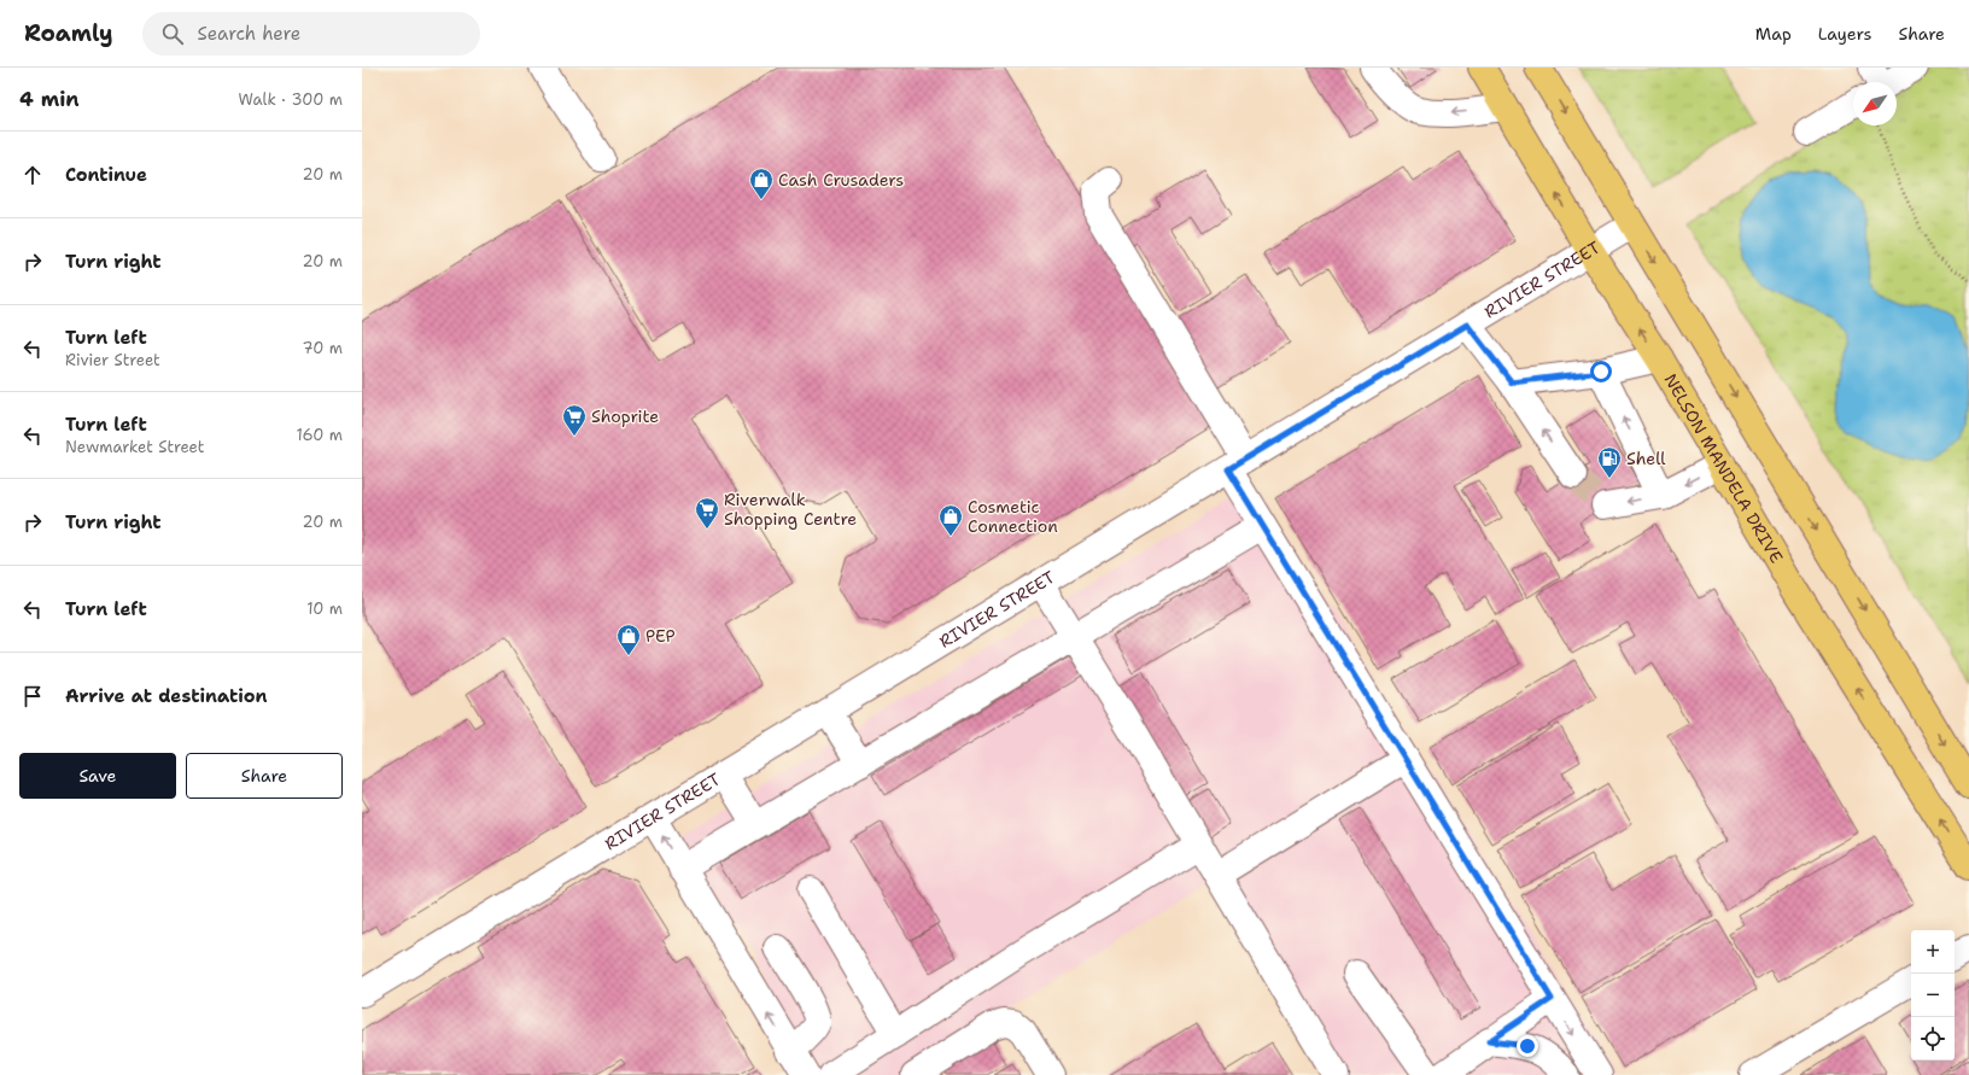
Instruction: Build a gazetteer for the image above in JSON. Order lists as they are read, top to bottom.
{
  "streets": {
    "highway": ["NELSON MANDELA DRIVE"],
    "street": ["RIVIER STREET"]
  },
  "crossings": [
    ["RIVIER STREET", "NELSON MANDELA DRIVE"]
  ],
  "places": {
    "shop": ["Cash Crusaders", "Cosmetic Connection", "PEP"],
    "supermarket": ["Shoprite", "Riverwalk Shopping Centre"],
    "fuel station": ["Shell"]
  },
  "north": "bottom left",
  "page": {
    "header": "Roamly",
    "search": "Search here",
    "nav": ["Map", "Layers", "Share"],
    "heading": ["4 min", "Walk · 300 m"],
    "list": [
      ["Continue", "20 m"],
      ["Turn right", "20 m"],
      ["Turn left", "Rivier Street", "70 m"],
      ["Turn left", "Newmarket Street", "160 m"],
      ["Turn right", "20 m"],
      ["Turn left", "10 m"],
      "Arrive at destination"
    ],
    "buttons": ["Save", "Share"],
    "map_buttons": ["+", "−"]
  }
}
